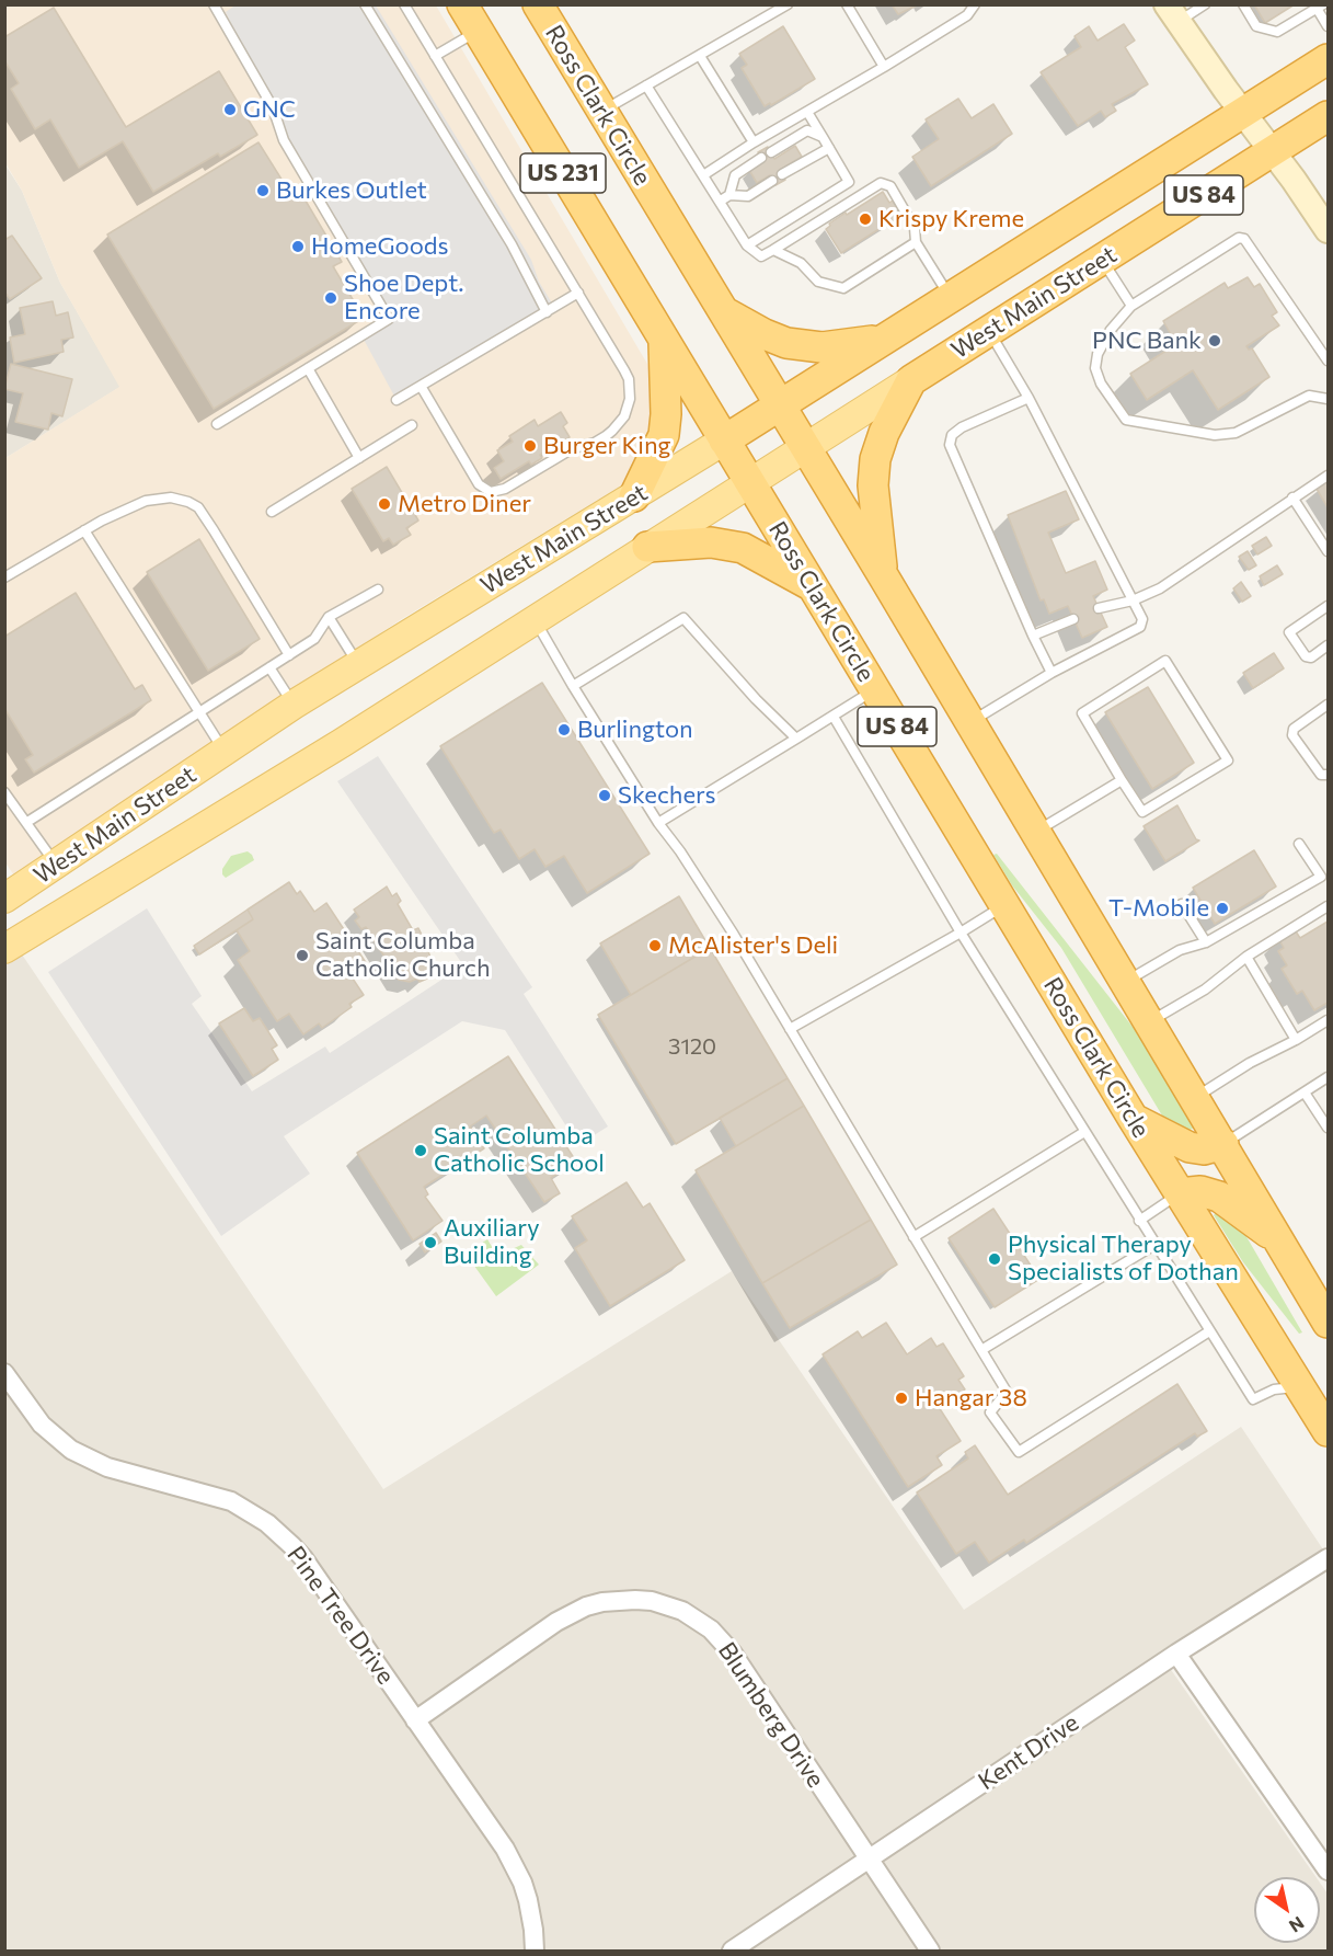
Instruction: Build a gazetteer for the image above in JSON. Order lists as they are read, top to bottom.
{
  "streets": {
    "highway": [
      "Ross Clark Circle",
      "US 231",
      "US 84",
      "West Main Street"
    ],
    "street": ["Pine Tree Drive", "Blumberg Drive", "Kent Drive"]
  },
  "crossings": [
    ["Ross Clark Circle", "US 84"],
    ["Ross Clark Circle", "West Main Street"],
    ["US 84", "West Main Street"],
    ["Pine Tree Drive", "Blumberg Drive"],
    ["Blumberg Drive", "Kent Drive"]
  ],
  "places": [
    "GNC",
    "Burkes Outlet",
    "Krispy Kreme",
    "HomeGoods",
    "Shoe Dept. Encore",
    "PNC Bank",
    "Burger King",
    "Metro Diner",
    "Burlington",
    "Skechers",
    "T-Mobile",
    "McAlister's Deli",
    "Saint Columba Catholic Church",
    "Saint Columba Catholic School",
    "Auxiliary Building",
    "Physical Therapy Specialists of Dothan",
    "Hangar 38"
  ],
  "house_numbers": ["3120"],
  "north": "bottom right"
}
